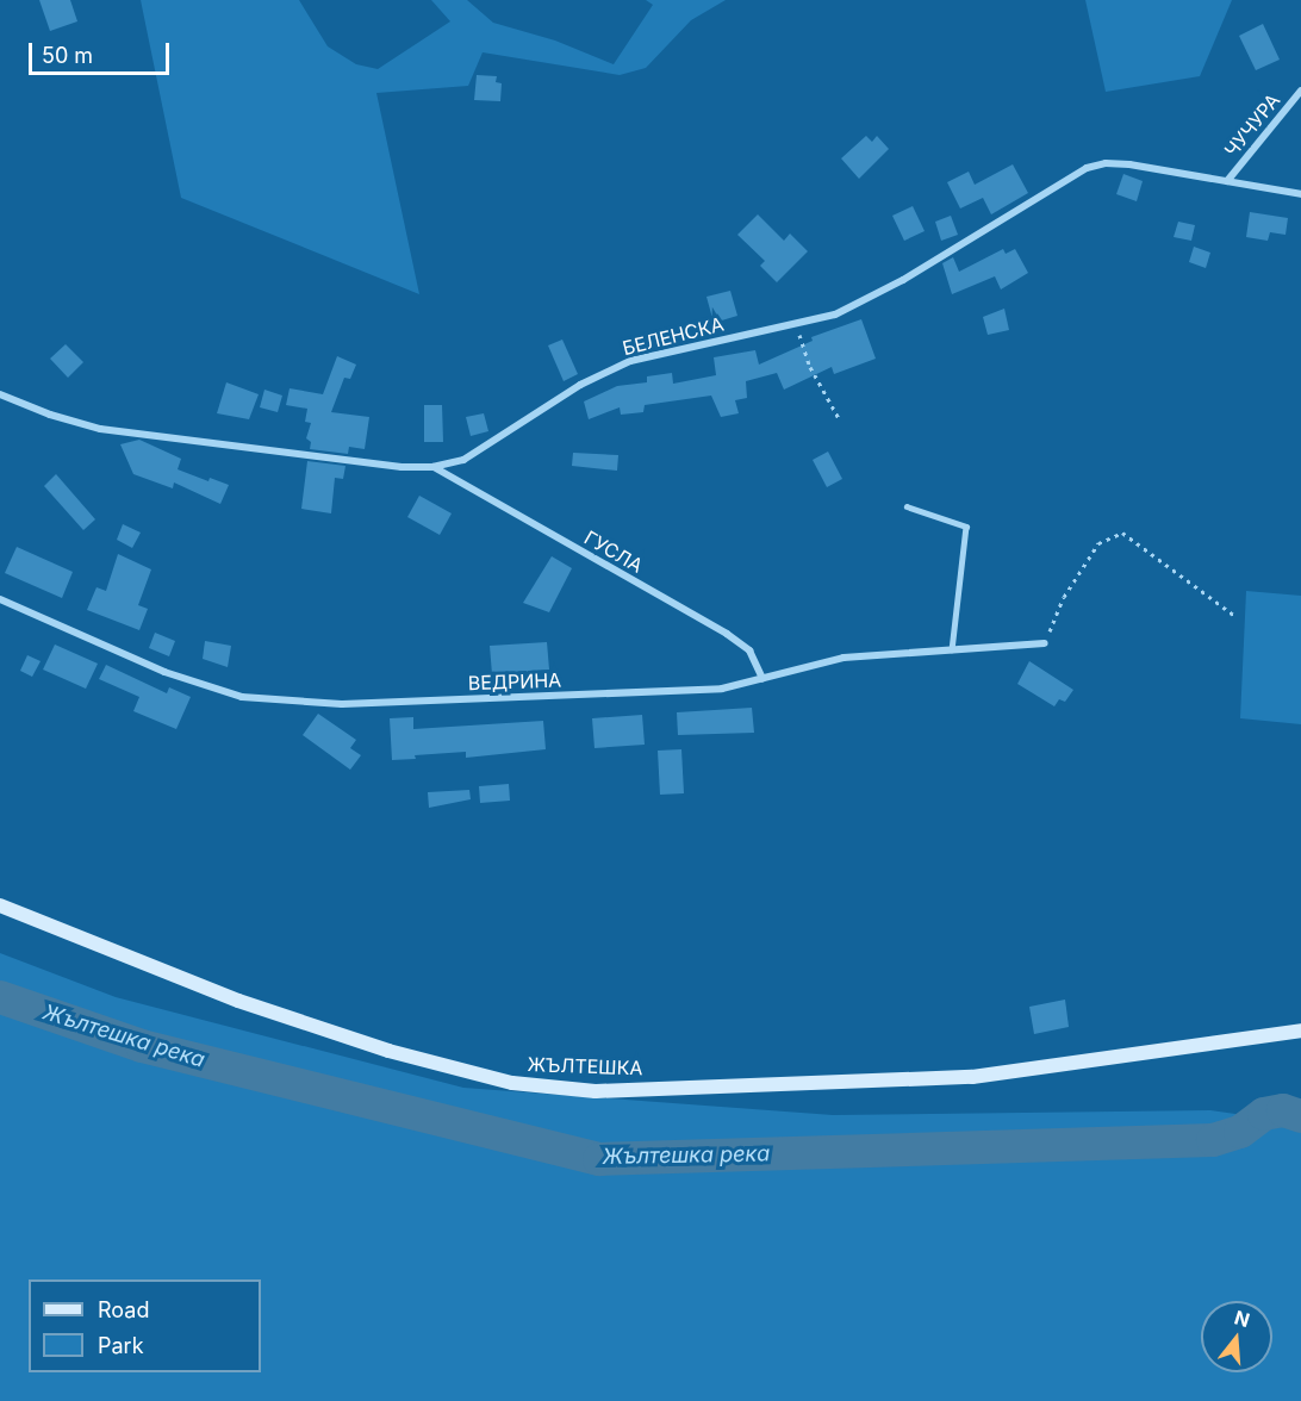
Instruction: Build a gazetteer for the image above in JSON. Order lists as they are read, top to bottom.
{
  "streets": {
    "main road": ["ЖЪЛТЕШКА"],
    "street": [
      "ЧУЧУРА",
      "БЕЛЕНСКА",
      "ГУСЛА",
      "ВЕДРИНА"
    ]
  },
  "crossings": [
    ["ЧУЧУРА", "БЕЛЕНСКА"],
    ["БЕЛЕНСКА", "ГУСЛА"],
    ["ГУСЛА", "ВЕДРИНА"]
  ],
  "water": ["Жълтешка река"],
  "legend": ["Road", "Park"],
  "scale_bar": "50 m",
  "north": "top"
}
